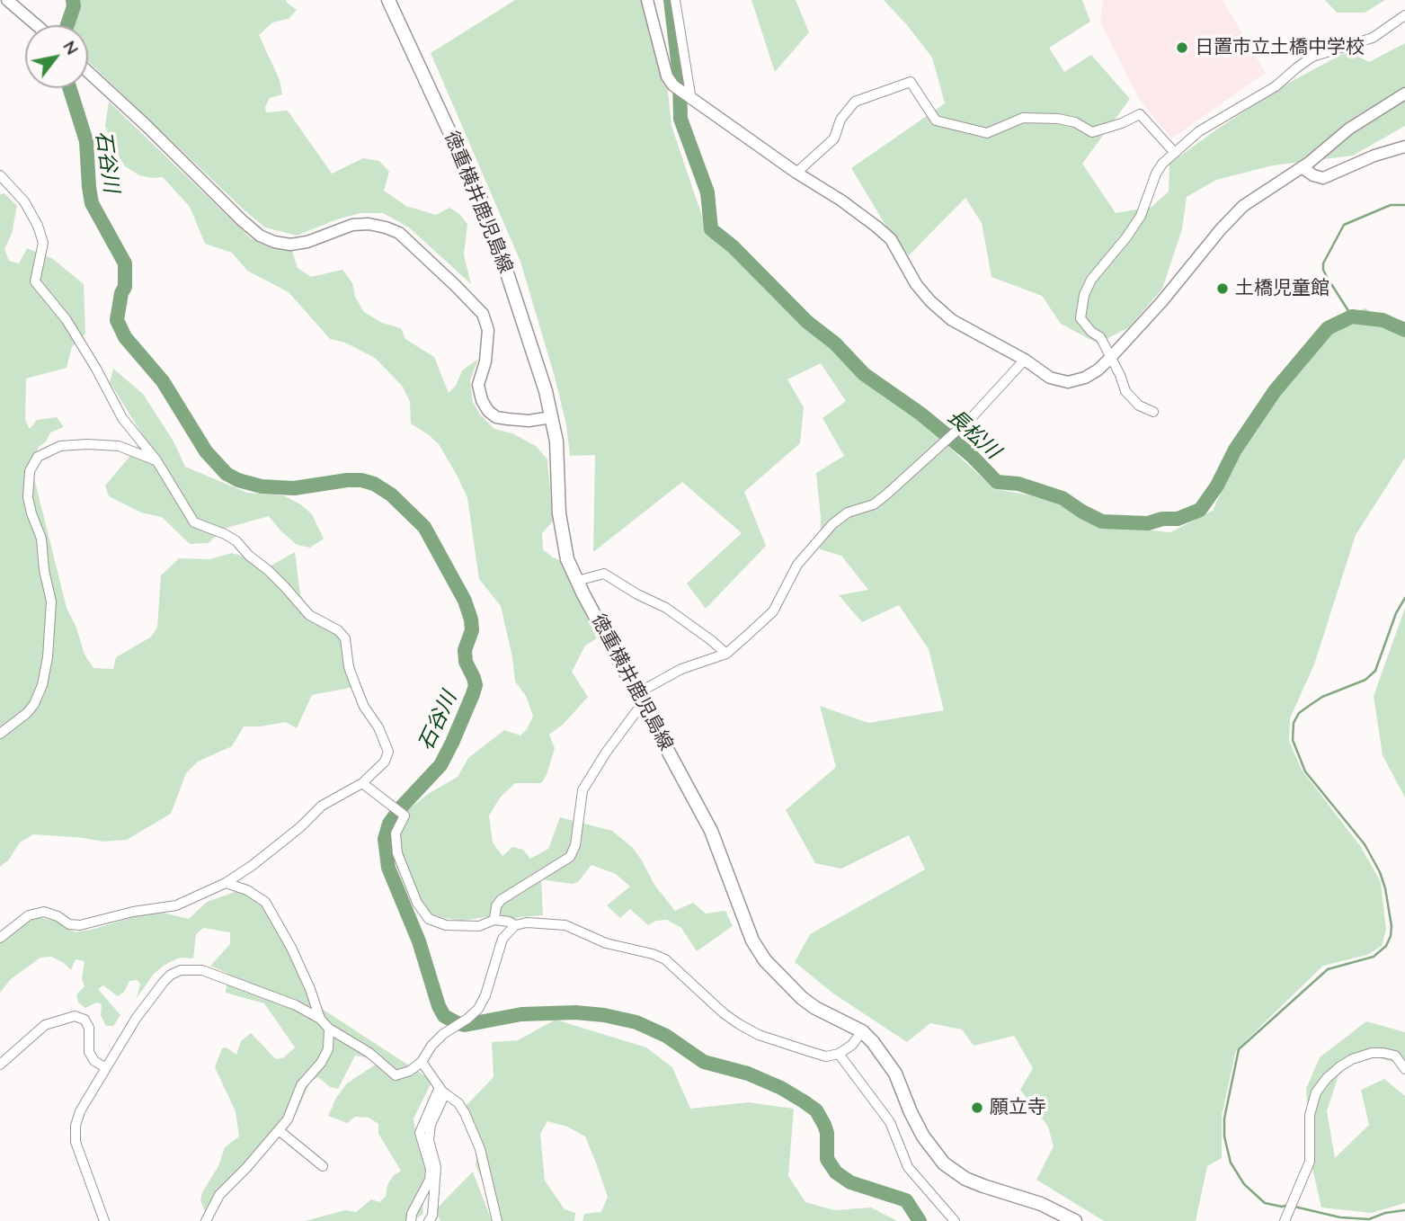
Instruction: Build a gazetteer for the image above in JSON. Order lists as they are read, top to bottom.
{
  "streets": {
    "main road": ["徳重横井鹿児島線"]
  },
  "water": ["石谷川", "長松川"],
  "places": ["日置市立土橋中学校", "土橋児童館", "願立寺"],
  "north": "top right"
}
